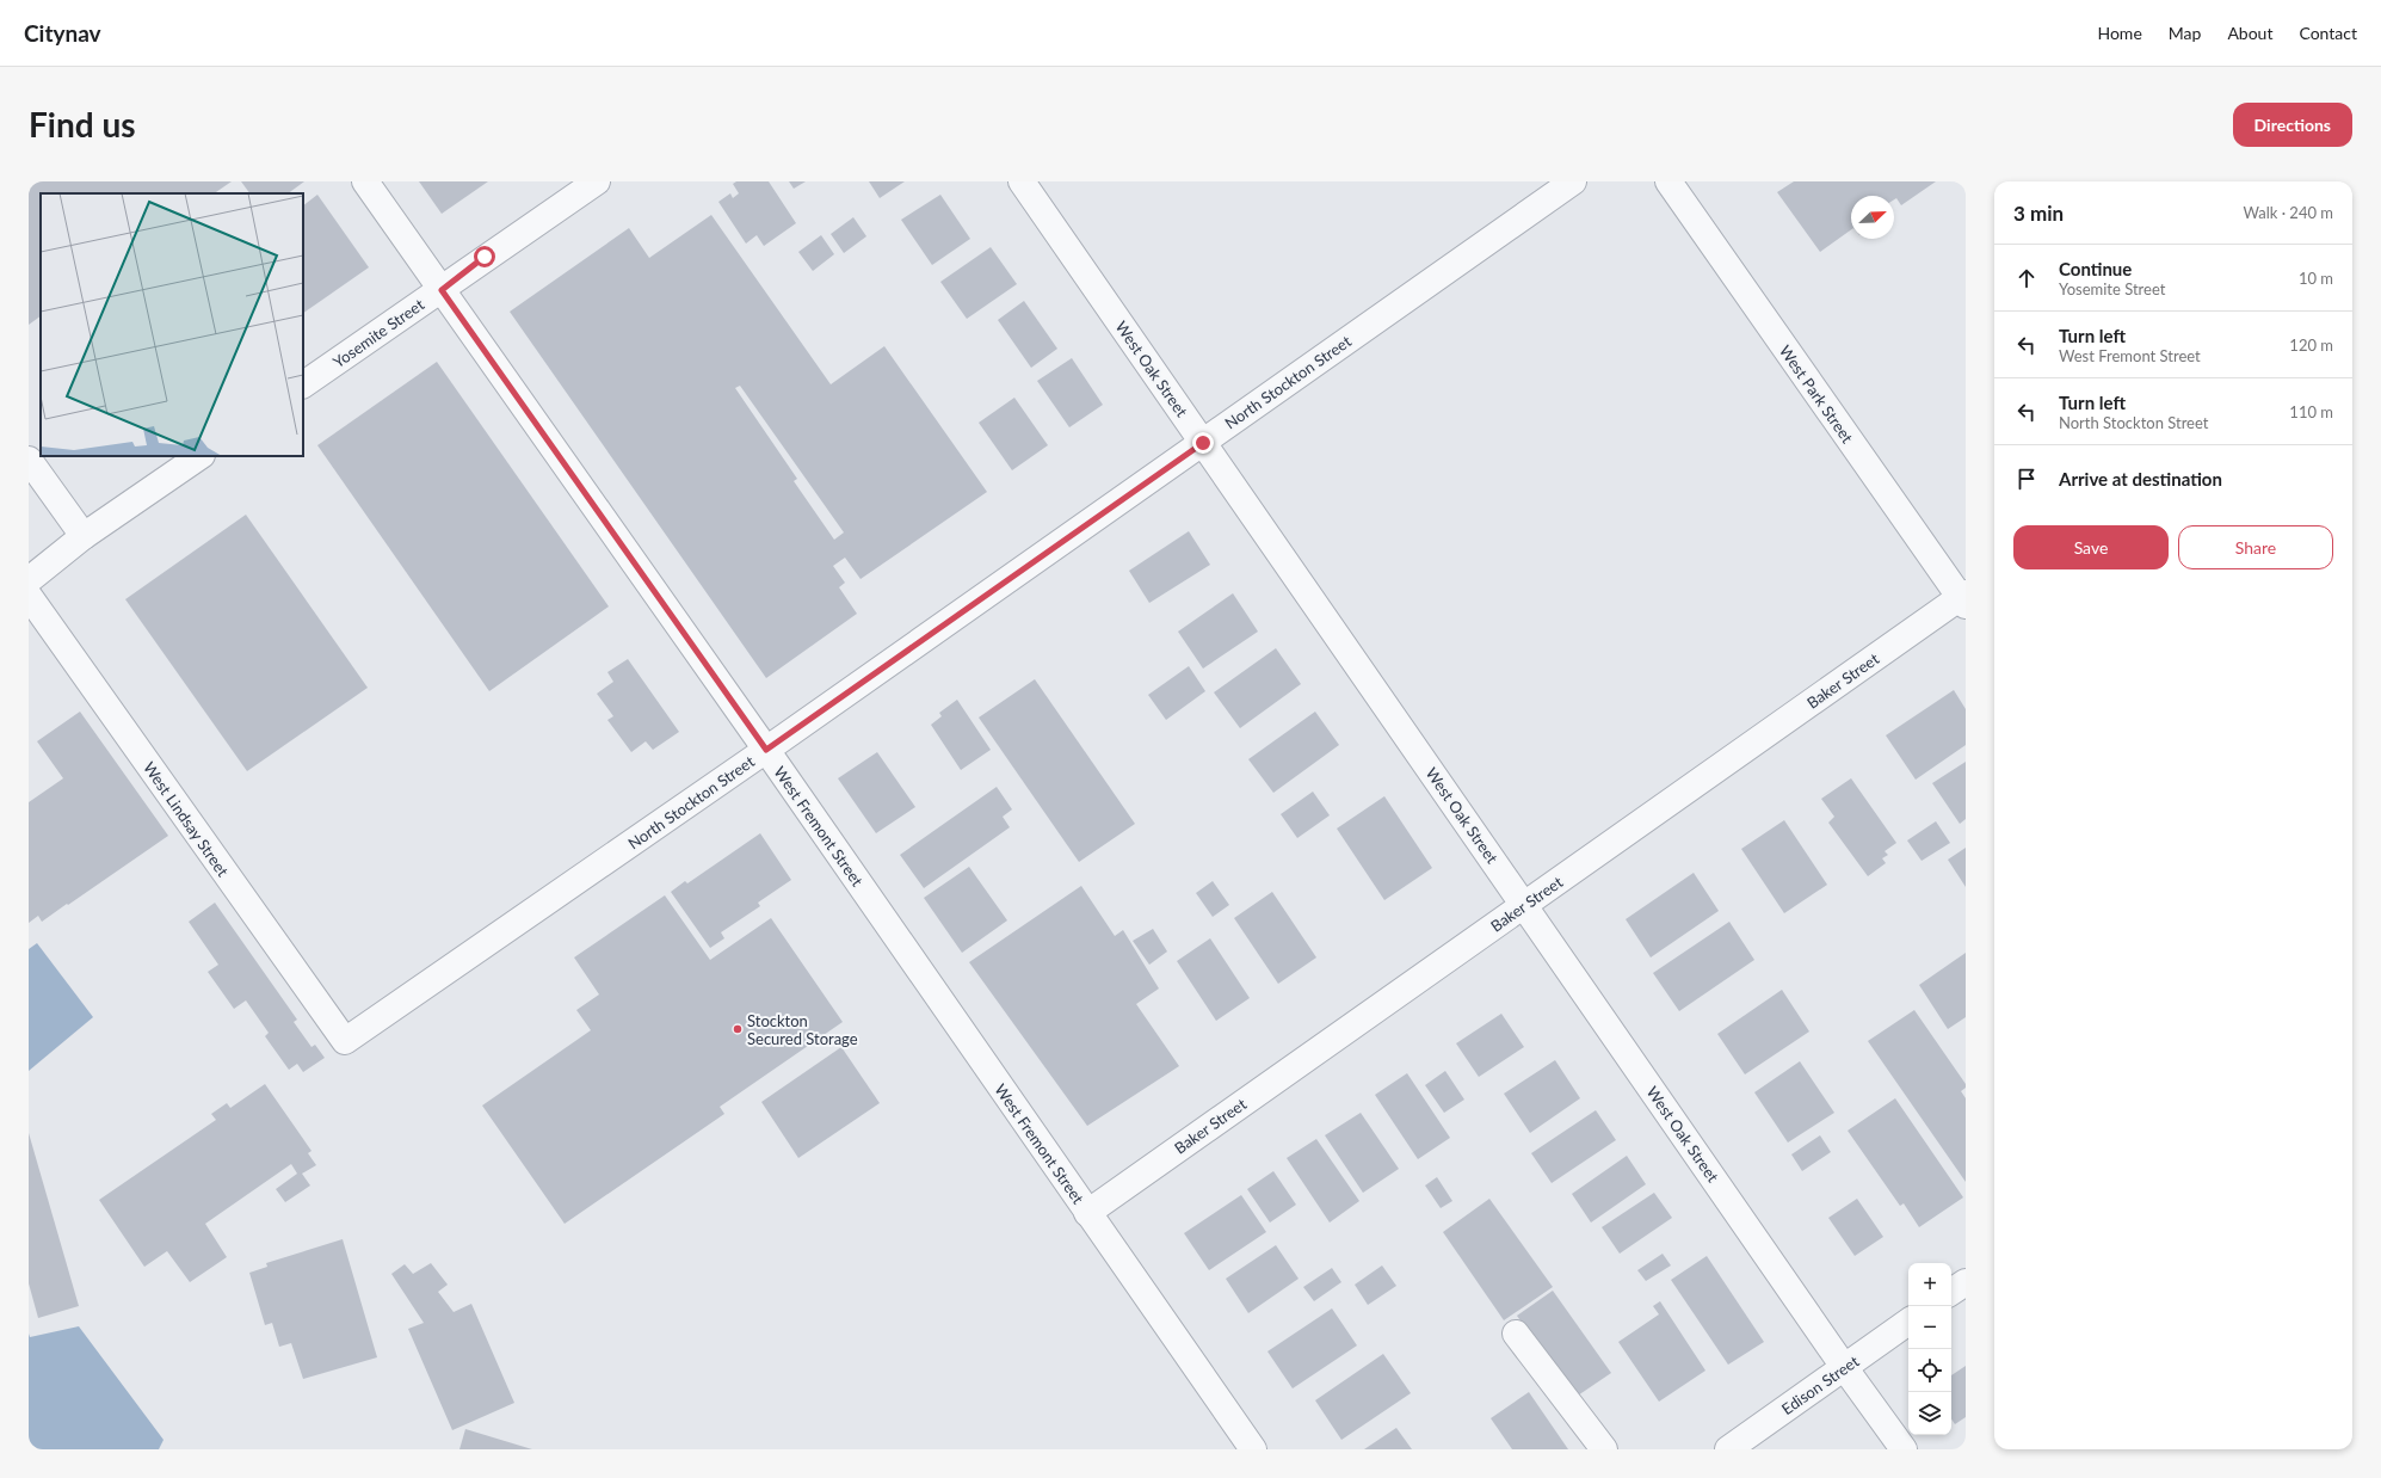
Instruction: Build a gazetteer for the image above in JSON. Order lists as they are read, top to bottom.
{
  "streets": {
    "street": [
      "Yosemite Street",
      "West Oak Street",
      "North Stockton Street",
      "West Park Street",
      "Baker Street",
      "West Lindsay Street",
      "West Fremont Street",
      "Edison Street"
    ]
  },
  "crossings": [
    ["Yosemite Street", "West Fremont Street"],
    ["West Oak Street", "North Stockton Street"],
    ["West Oak Street", "Baker Street"],
    ["West Oak Street", "Edison Street"],
    ["North Stockton Street", "West Lindsay Street"],
    ["North Stockton Street", "West Fremont Street"],
    ["West Park Street", "Baker Street"],
    ["Baker Street", "West Fremont Street"]
  ],
  "places": ["Stockton Secured Storage"],
  "north": "top right",
  "page": {
    "header": "Citynav",
    "nav": [
      "Home",
      "Map",
      "About",
      "Contact"
    ],
    "buttons": [
      "Directions",
      ["Save", "Share"]
    ],
    "title": "Find us",
    "heading": ["3 min", "Walk · 240 m"],
    "list": [
      ["Continue", "Yosemite Street", "10 m"],
      ["Turn left", "West Fremont Street", "120 m"],
      ["Turn left", "North Stockton Street", "110 m"],
      "Arrive at destination"
    ],
    "map_buttons": ["+", "−"]
  }
}
